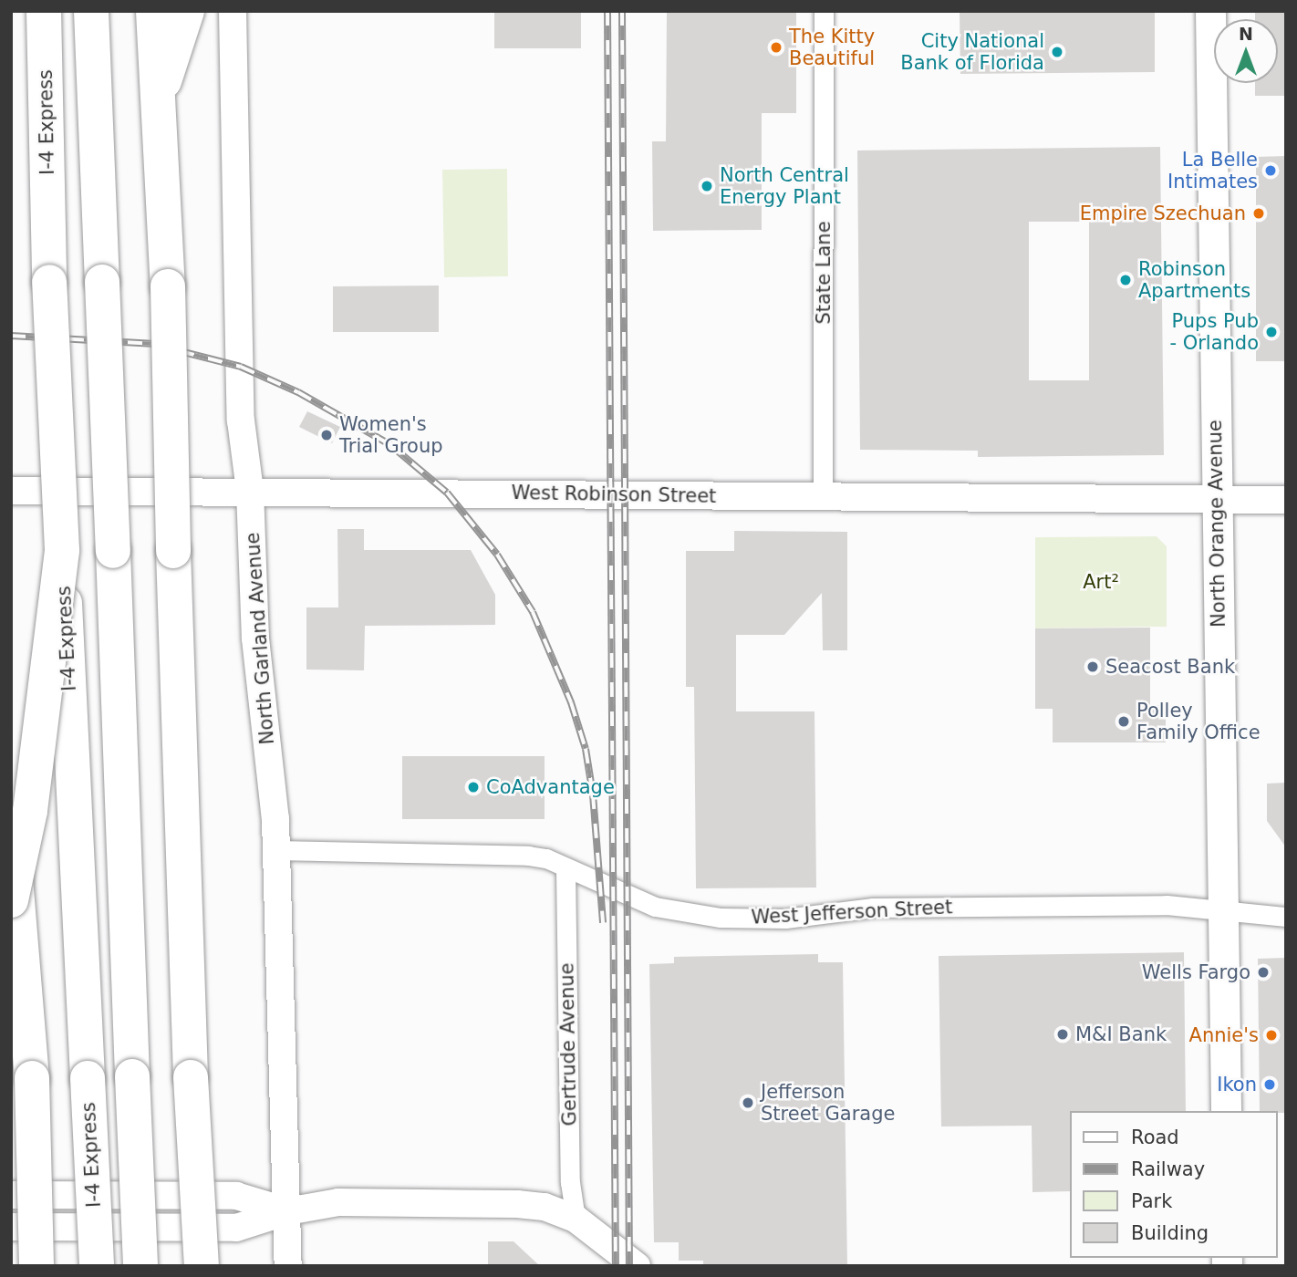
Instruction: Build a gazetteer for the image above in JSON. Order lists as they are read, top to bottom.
{
  "streets": {
    "highway": ["I-4 Express"],
    "main road": ["West Robinson Street", "North Orange Avenue", "North Garland Avenue"],
    "street": ["State Lane", "West Jefferson Street", "Gertrude Avenue"]
  },
  "crossings": [
    ["State Lane", "West Robinson Street"],
    ["West Robinson Street", "North Orange Avenue"],
    ["West Robinson Street", "North Garland Avenue"],
    ["North Orange Avenue", "West Jefferson Street"],
    ["North Garland Avenue", "West Jefferson Street"],
    ["West Jefferson Street", "Gertrude Avenue"]
  ],
  "parks": ["Art²"],
  "places": [
    "The Kitty Beautiful",
    "City National Bank of Florida",
    "La Belle Intimates",
    "North Central Energy Plant",
    "Empire Szechuan",
    "Robinson Apartments",
    "Pups Pub - Orlando",
    "Women's Trial Group",
    "Seacost Bank",
    "Polley Family Office",
    "CoAdvantage",
    "Wells Fargo",
    "M&I Bank",
    "Annie's",
    "Ikon",
    "Jefferson Street Garage"
  ],
  "legend": [
    "Road",
    "Railway",
    "Park",
    "Building"
  ],
  "north": "top"
}
